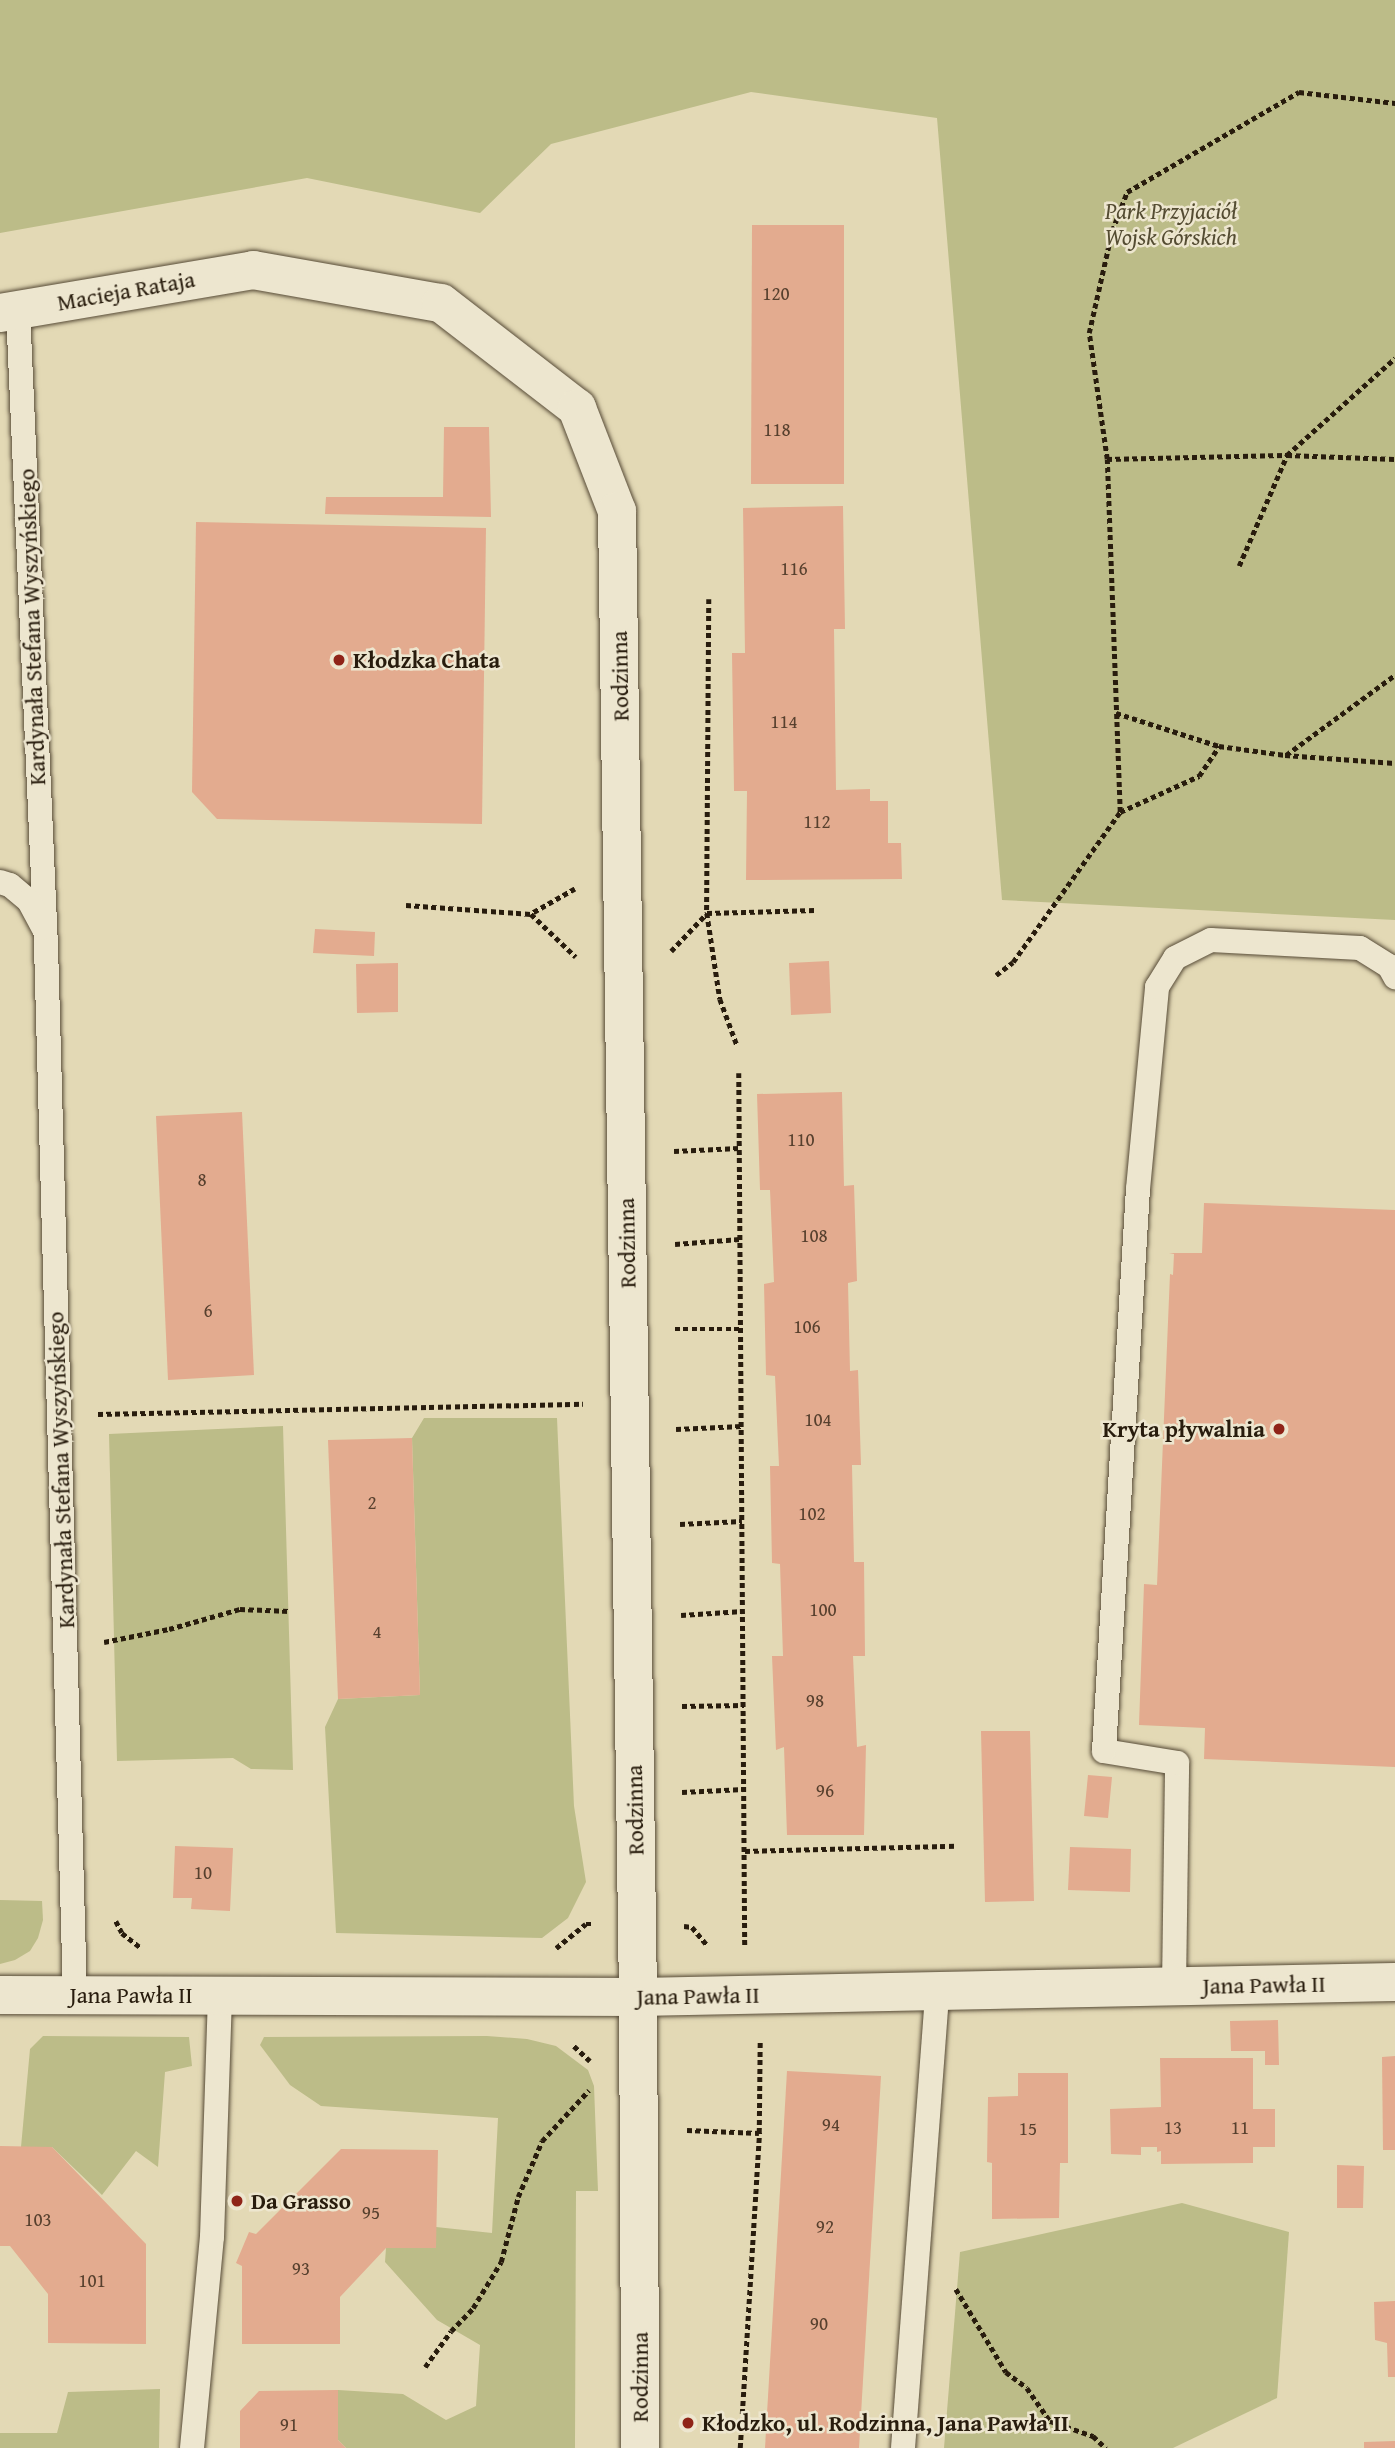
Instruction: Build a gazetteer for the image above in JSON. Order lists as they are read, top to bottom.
{
  "streets": {
    "street": ["Macieja Rataja", "Rodzinna", "Jana Pawła II"],
    "lane": ["Kardynała Stefana Wyszyńskiego"]
  },
  "crossings": [
    ["Macieja Rataja", "Kardynała Stefana Wyszyńskiego"],
    ["Macieja Rataja", "Rodzinna"],
    ["Kardynała Stefana Wyszyńskiego", "Jana Pawła II"],
    ["Rodzinna", "Jana Pawła II"]
  ],
  "parks": ["Park Przyjaciół Wojsk Górskich"],
  "places": [
    "Kłodzka Chata",
    "Kryta pływalnia",
    "Da Grasso",
    "Kłodzko, ul. Rodzinna, Jana Pawła II"
  ],
  "house_numbers": [
    "120",
    "118",
    "116",
    "114",
    "112",
    "110",
    "8",
    "108",
    "6",
    "106",
    "104",
    "2",
    "102",
    "100",
    "4",
    "98",
    "96",
    "10",
    "94",
    "13",
    "11",
    "15",
    "95",
    "103",
    "92",
    "93",
    "101",
    "90",
    "91"
  ]
}
